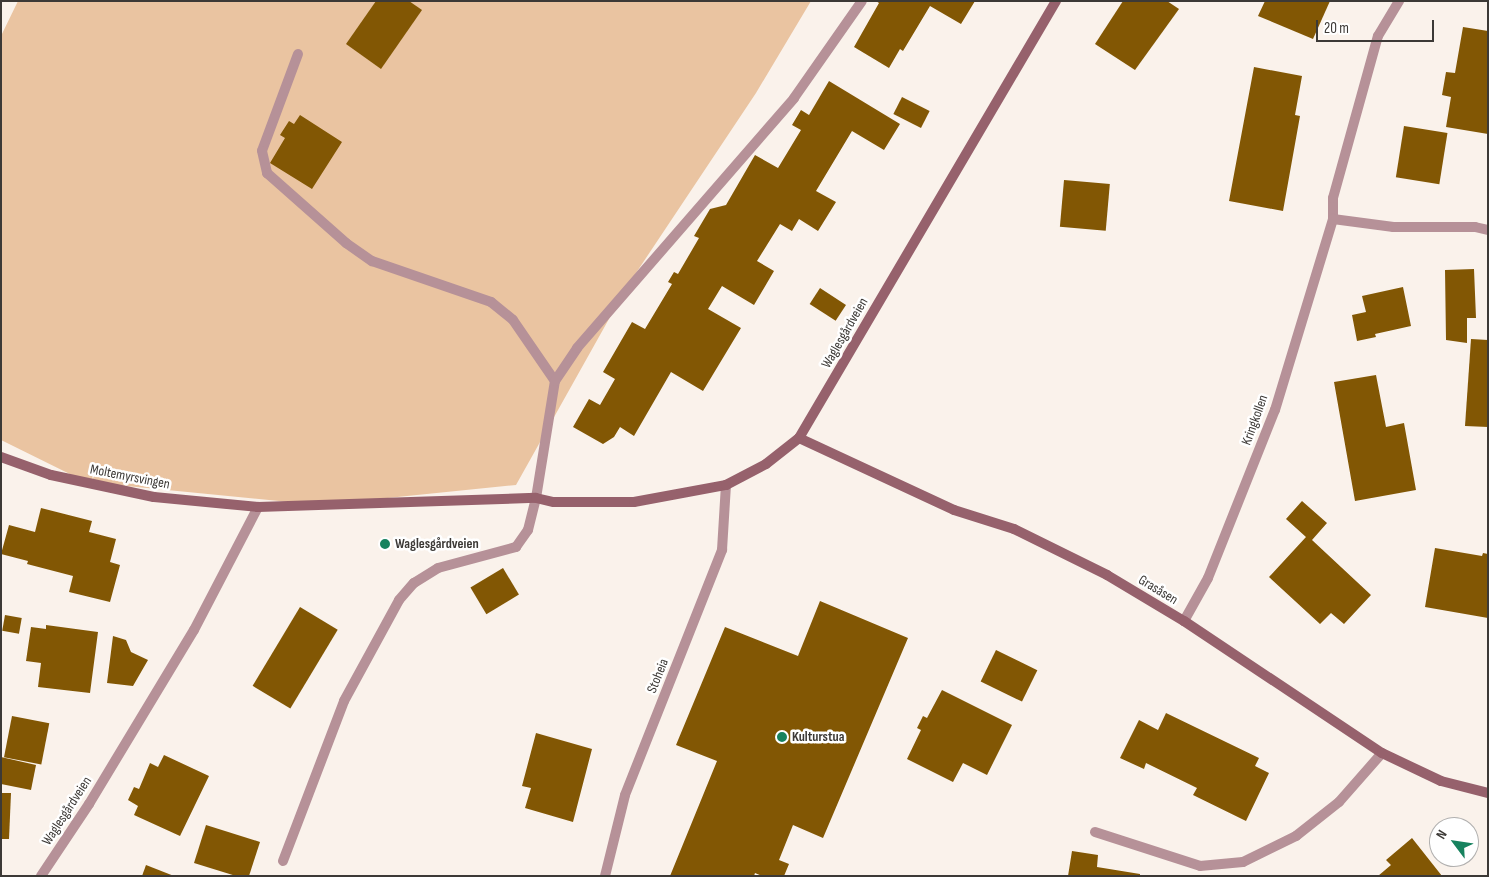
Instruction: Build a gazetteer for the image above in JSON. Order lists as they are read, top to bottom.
{
  "streets": {
    "main road": ["Waglesgårdveien", "Moltemyrsvingen", "Grasåsen"],
    "street": ["Kringkollen", "Stoheia"]
  },
  "crossings": [
    ["Waglesgårdveien", "Moltemyrsvingen"],
    ["Waglesgårdveien", "Grasåsen"],
    ["Waglesgårdveien", "Stoheia"],
    ["Kringkollen", "Grasåsen"]
  ],
  "places": ["Waglesgårdveien", "Kulturstua"],
  "scale_bar": "20 m",
  "north": "top left"
}
